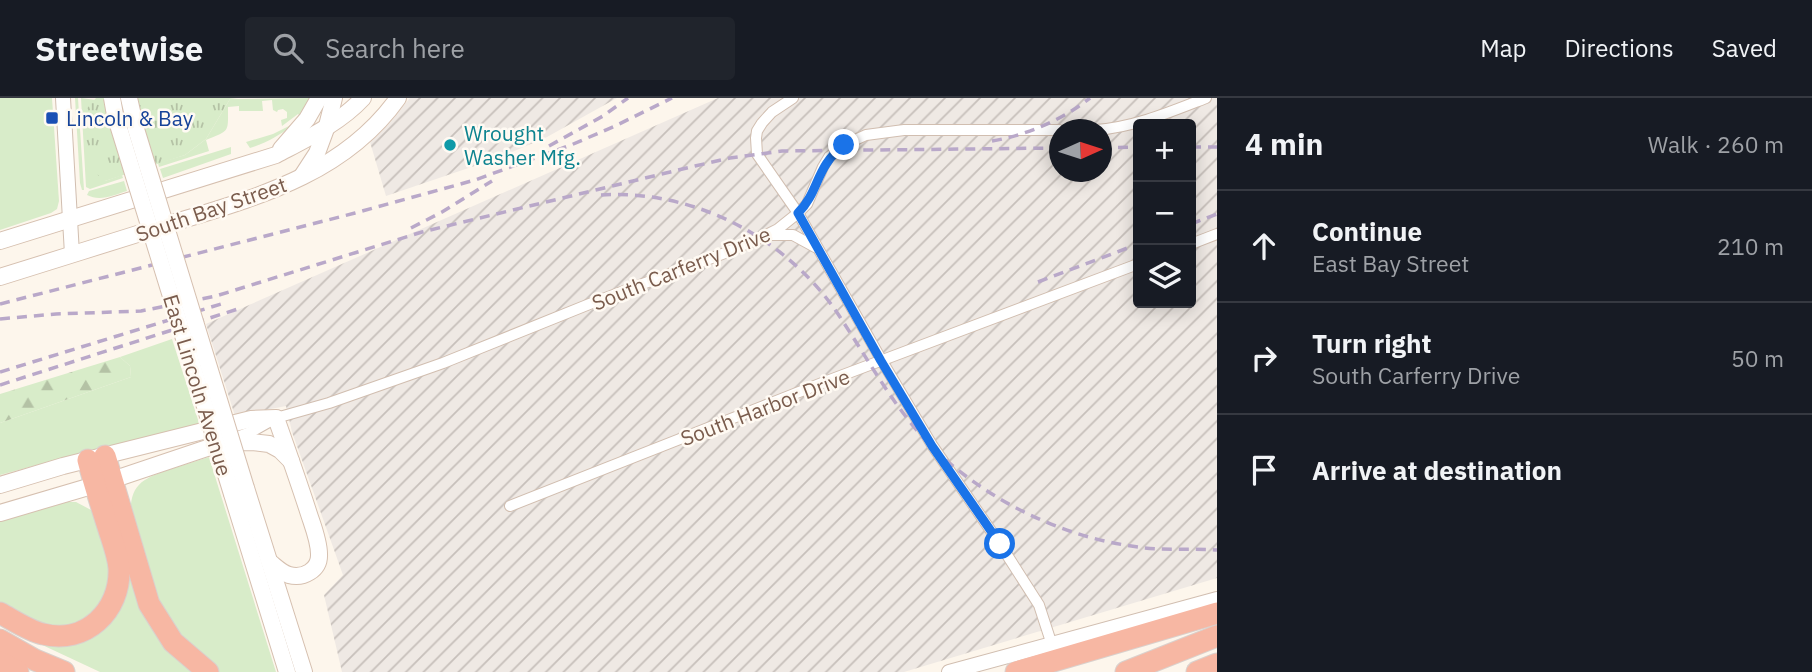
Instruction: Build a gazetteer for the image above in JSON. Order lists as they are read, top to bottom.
{
  "streets": {
    "main road": ["South Bay Street", "South Carferry Drive", "East Lincoln Avenue"],
    "street": ["South Harbor Drive"]
  },
  "places": {
    "transit": ["Lincoln & Bay"],
    "other": ["Wrought Washer Mfg."]
  },
  "north": "right",
  "page": {
    "header": "Streetwise",
    "search": "Search here",
    "nav": ["Map", "Directions", "Saved"],
    "heading": ["4 min", "Walk · 260 m"],
    "map_buttons": ["+", "−"],
    "list": [
      ["Continue", "East Bay Street", "210 m"],
      ["Turn right", "South Carferry Drive", "50 m"],
      "Arrive at destination"
    ]
  }
}
